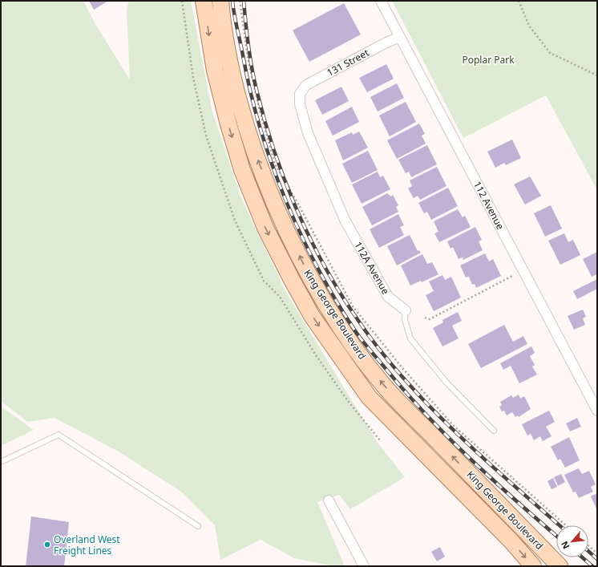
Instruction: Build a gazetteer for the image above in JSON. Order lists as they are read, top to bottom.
{
  "streets": {
    "main road": ["King George Boulevard"],
    "street": ["131 Street", "112 Avenue", "112A Avenue"]
  },
  "crossings": [
    ["131 Street", "112 Avenue"],
    ["131 Street", "112A Avenue"]
  ],
  "parks": ["Poplar Park"],
  "places": ["Overland West Freight Lines"],
  "north": "bottom left"
}
